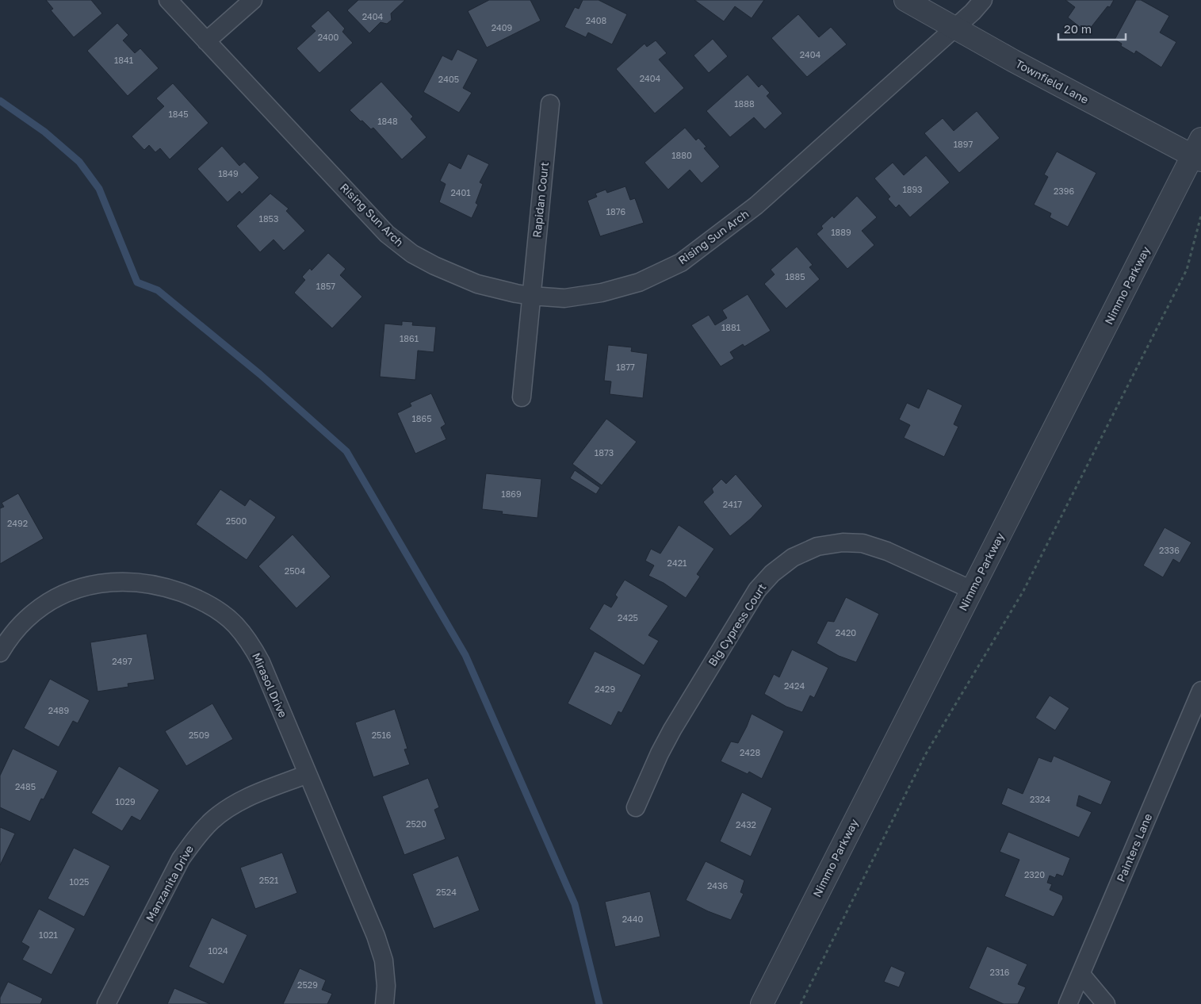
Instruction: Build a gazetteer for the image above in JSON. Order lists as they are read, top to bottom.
{
  "streets": {
    "street": [
      "Townfield Lane",
      "Rapidan Court",
      "Rising Sun Arch",
      "Nimmo Parkway",
      "Big Cypress Court",
      "Mirasol Drive",
      "Painters Lane",
      "Manzanita Drive"
    ]
  },
  "crossings": [
    ["Townfield Lane", "Rising Sun Arch"],
    ["Townfield Lane", "Nimmo Parkway"],
    ["Rapidan Court", "Rising Sun Arch"],
    ["Nimmo Parkway", "Big Cypress Court"],
    ["Mirasol Drive", "Manzanita Drive"]
  ],
  "house_numbers": [
    "2404",
    "2408",
    "2409",
    "2400",
    "2404",
    "1841",
    "2404",
    "2405",
    "1888",
    "1845",
    "1848",
    "1897",
    "1880",
    "1849",
    "1893",
    "2396",
    "2401",
    "1876",
    "1853",
    "1889",
    "1885",
    "1857",
    "1881",
    "1861",
    "1877",
    "1865",
    "1873",
    "1869",
    "2417",
    "2500",
    "2492",
    "2336",
    "2421",
    "2504",
    "2425",
    "2420",
    "2497",
    "2424",
    "2429",
    "2489",
    "2509",
    "2516",
    "2428",
    "2485",
    "2324",
    "1029",
    "2520",
    "2432",
    "2320",
    "2521",
    "1025",
    "2436",
    "2524",
    "2440",
    "1021",
    "1024",
    "2316",
    "2529"
  ],
  "scale_bar": "20 m"
}
